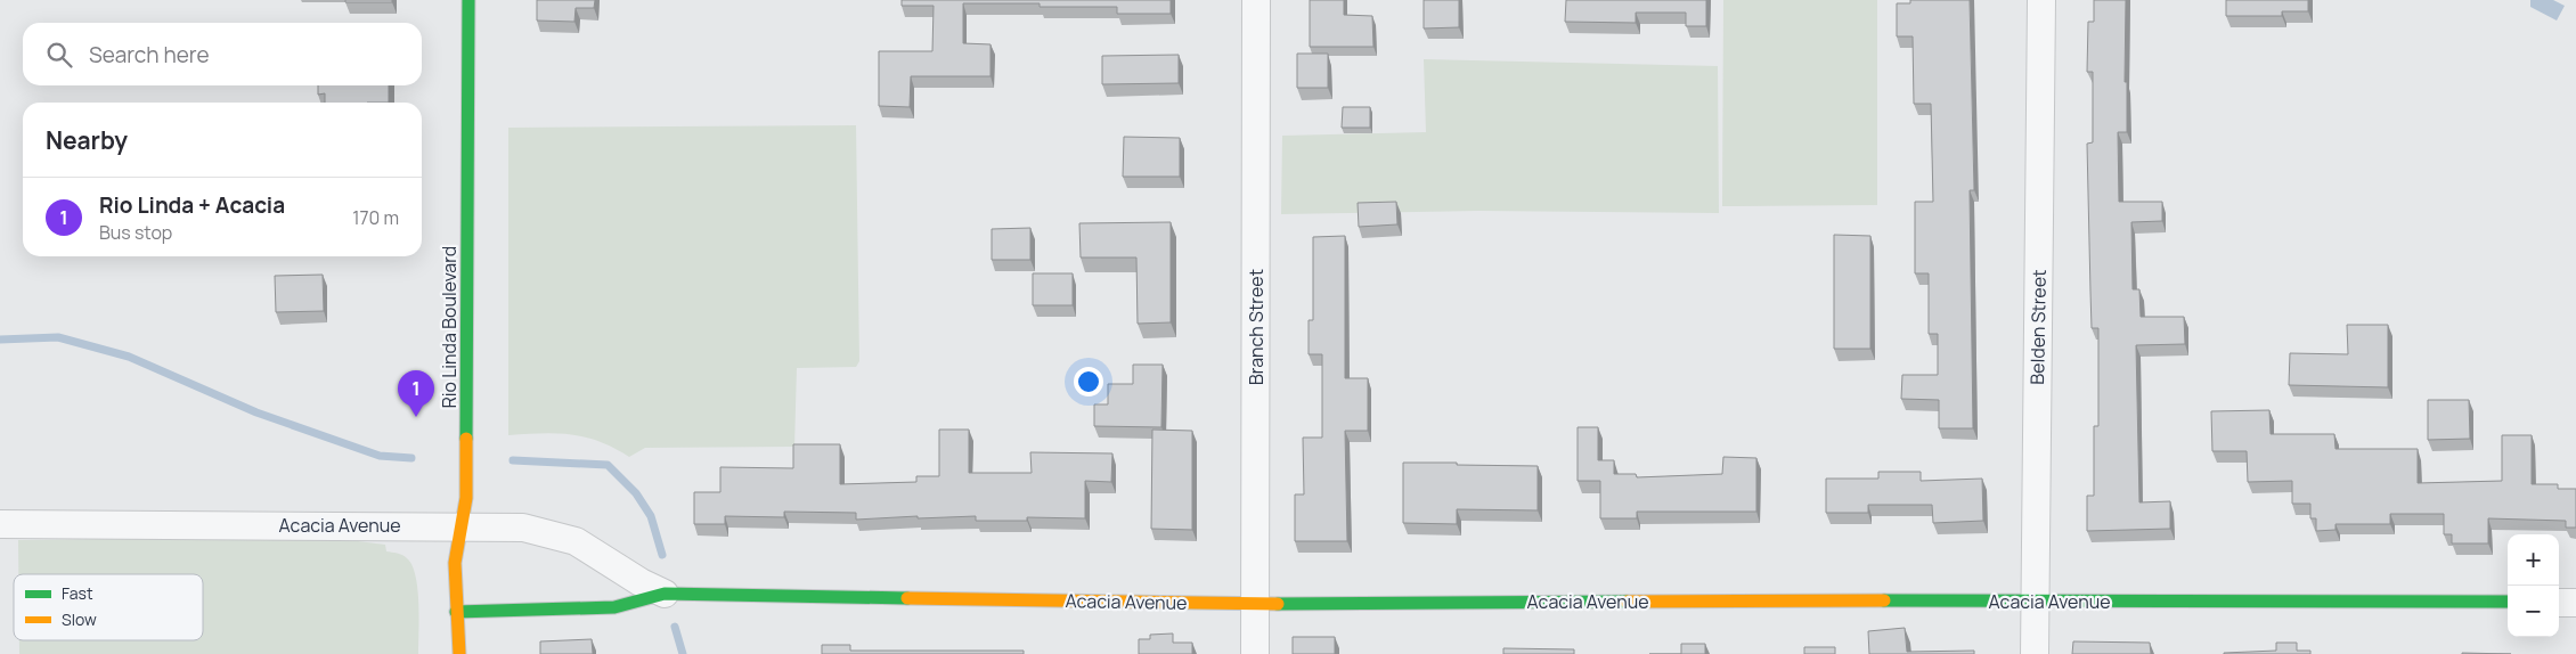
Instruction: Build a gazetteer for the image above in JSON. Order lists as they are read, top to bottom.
{
  "streets": {
    "street": [
      "Rio Linda Boulevard",
      "Branch Street",
      "Belden Street",
      "Acacia Avenue"
    ]
  },
  "crossings": [
    ["Rio Linda Boulevard", "Acacia Avenue"],
    ["Branch Street", "Acacia Avenue"],
    ["Belden Street", "Acacia Avenue"]
  ],
  "legend": ["Fast", "Slow"],
  "page": {
    "search": "Search here",
    "heading": "Nearby",
    "list": [
      {
        "mark": "1",
        "name": "Rio Linda + Acacia",
        "note": "Bus stop",
        "value": "170 m"
      }
    ],
    "pins": "1",
    "map_buttons": ["+", "−"]
  }
}
